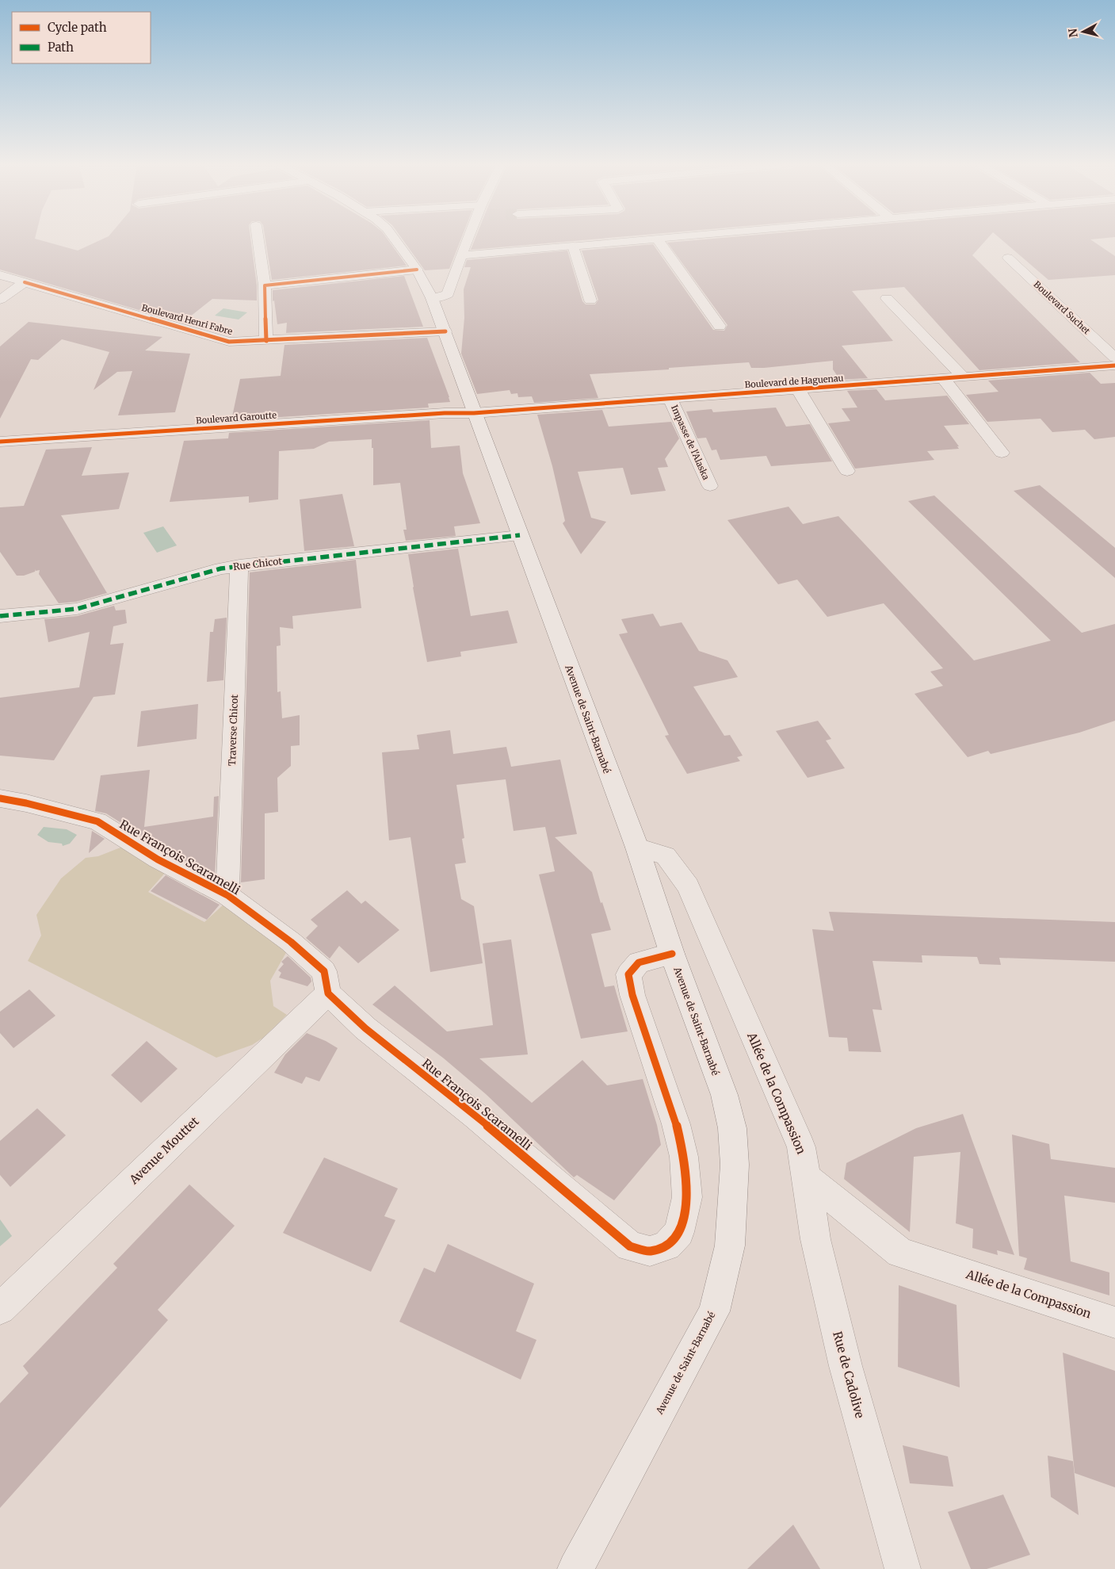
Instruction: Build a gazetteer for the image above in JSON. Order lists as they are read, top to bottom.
{
  "streets": {
    "street": [
      "Boulevard Suchet",
      "Boulevard Henri Fabre",
      "Boulevard de Haguenau",
      "Boulevard Garoutte",
      "Impasse de l'Alaska",
      "Rue Chicot",
      "Avenue de Saint-Barnabé",
      "Traverse Chicot",
      "Rue François Scaramelli",
      "Allée de la Compassion",
      "Avenue Mouttet",
      "Rue de Cadolive"
    ]
  },
  "crossings": [
    ["Boulevard Henri Fabre", "Avenue de Saint-Barnabé"],
    ["Boulevard de Haguenau", "Boulevard Garoutte"],
    ["Boulevard de Haguenau", "Impasse de l'Alaska"],
    ["Boulevard de Haguenau", "Avenue de Saint-Barnabé"],
    ["Boulevard Garoutte", "Avenue de Saint-Barnabé"],
    ["Rue Chicot", "Avenue de Saint-Barnabé"],
    ["Rue Chicot", "Traverse Chicot"],
    ["Avenue de Saint-Barnabé", "Rue François Scaramelli"],
    ["Avenue de Saint-Barnabé", "Allée de la Compassion"],
    ["Traverse Chicot", "Rue François Scaramelli"],
    ["Rue François Scaramelli", "Avenue Mouttet"],
    ["Allée de la Compassion", "Rue de Cadolive"]
  ],
  "legend": ["Cycle path", "Path"],
  "north": "left"
}
